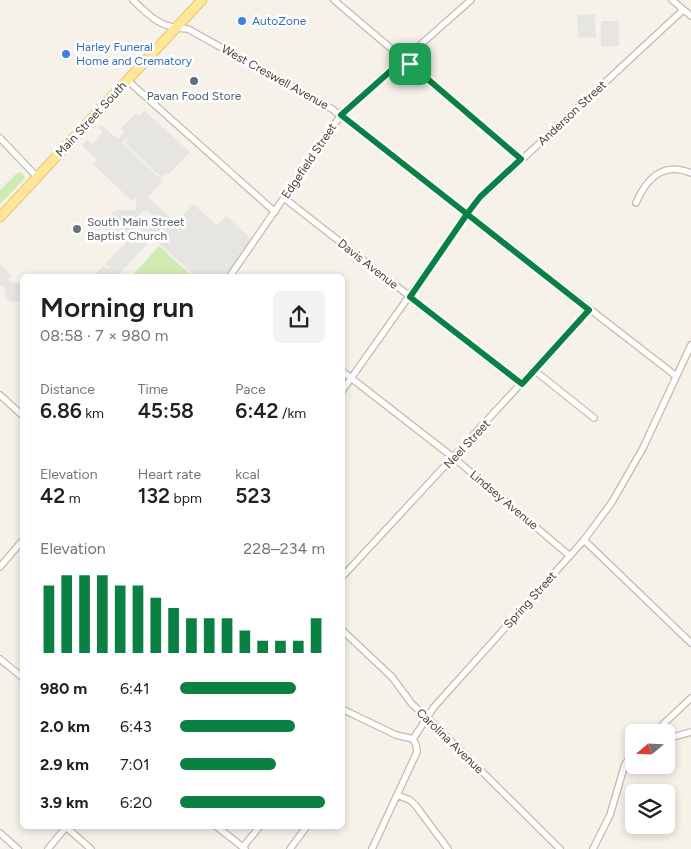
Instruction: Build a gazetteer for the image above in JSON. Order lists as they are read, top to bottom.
{
  "streets": {
    "main road": ["Main Street South"],
    "street": [
      "West Creswell Avenue",
      "Anderson Street",
      "Edgefield Street",
      "Davis Avenue",
      "Neel Street",
      "Lindsey Avenue",
      "Spring Street",
      "Carolina Avenue"
    ]
  },
  "crossings": [
    ["West Creswell Avenue", "Anderson Street"],
    ["West Creswell Avenue", "Main Street South"],
    ["West Creswell Avenue", "Edgefield Street"],
    ["West Creswell Avenue", "Neel Street"],
    ["West Creswell Avenue", "Spring Street"],
    ["Anderson Street", "Davis Avenue"],
    ["Anderson Street", "Lindsey Avenue"],
    ["Edgefield Street", "Davis Avenue"],
    ["Davis Avenue", "Neel Street"],
    ["Neel Street", "Lindsey Avenue"],
    ["Lindsey Avenue", "Spring Street"],
    ["Spring Street", "Carolina Avenue"]
  ],
  "places": [
    "AutoZone",
    "Harley Funeral Home and Crematory",
    "Pavan Food Store",
    "South Main Street Baptist Church"
  ],
  "north": "left",
  "page": {
    "heading": ["Morning run", "08:58 · 7 × 980 m"],
    "stats": [
      ["Distance", "6.86 km"],
      ["Time", "45:58"],
      ["Pace", "6:42 /km"],
      ["Elevation", "42 m"],
      ["Heart rate", "132 bpm"],
      ["kcal", "523"]
    ],
    "chart": ["Elevation", "228–234 m"],
    "list": [
      {
        "name": "980 m",
        "note": "6:41"
      },
      {
        "name": "2.0 km",
        "note": "6:43"
      },
      {
        "name": "2.9 km",
        "note": "7:01"
      },
      {
        "name": "3.9 km",
        "note": "6:20"
      }
    ]
  }
}
